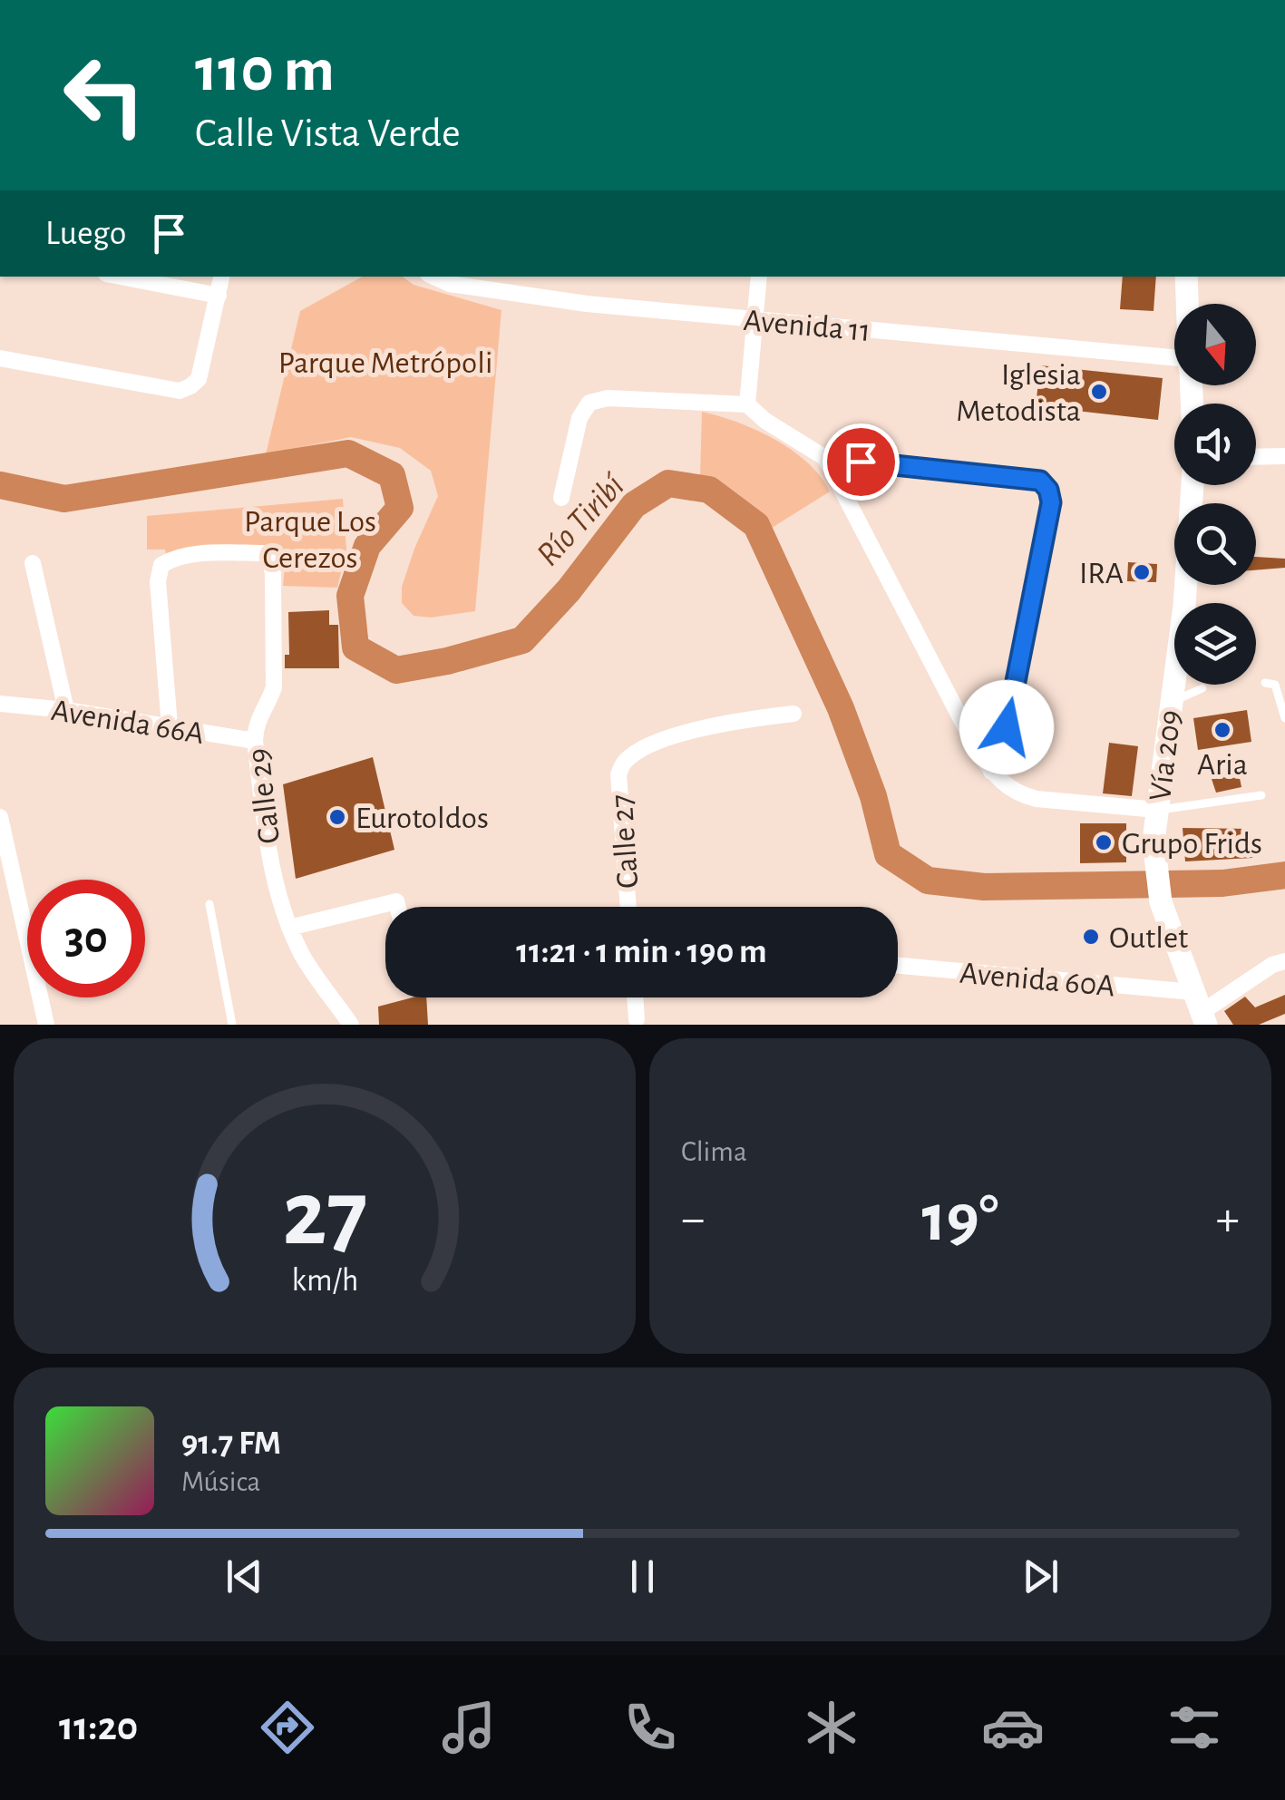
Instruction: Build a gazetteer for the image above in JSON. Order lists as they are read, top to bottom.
{
  "streets": {
    "main road": ["Vía 209"],
    "street": [
      "Avenida 11",
      "Avenida 66A",
      "Calle 29",
      "Calle 27",
      "Avenida 60A"
    ]
  },
  "crossings": [
    ["Avenida 66A", "Calle 29"],
    ["Vía 209", "Avenida 60A"]
  ],
  "water": ["Río Tiribí"],
  "parks": ["Parque Metrópoli", "Parque Los Cerezos"],
  "places": [
    "Iglesia Metodista",
    "IRA",
    "Aria",
    "Eurotoldos",
    "Grupo Frids",
    "Outlet"
  ],
  "north": "bottom",
  "page": {
    "turn": ["110 m", "Calle Vista Verde"],
    "then": "Luego",
    "limit": "30",
    "trip": "11:21 · 1 min · 190 m",
    "tile": "Clima",
    "heat": ["−", "19°", "+"],
    "song": ["91.7 FM", "Música"],
    "tabs": "11:20",
    "gauge": ["27", "km/h"]
  }
}
